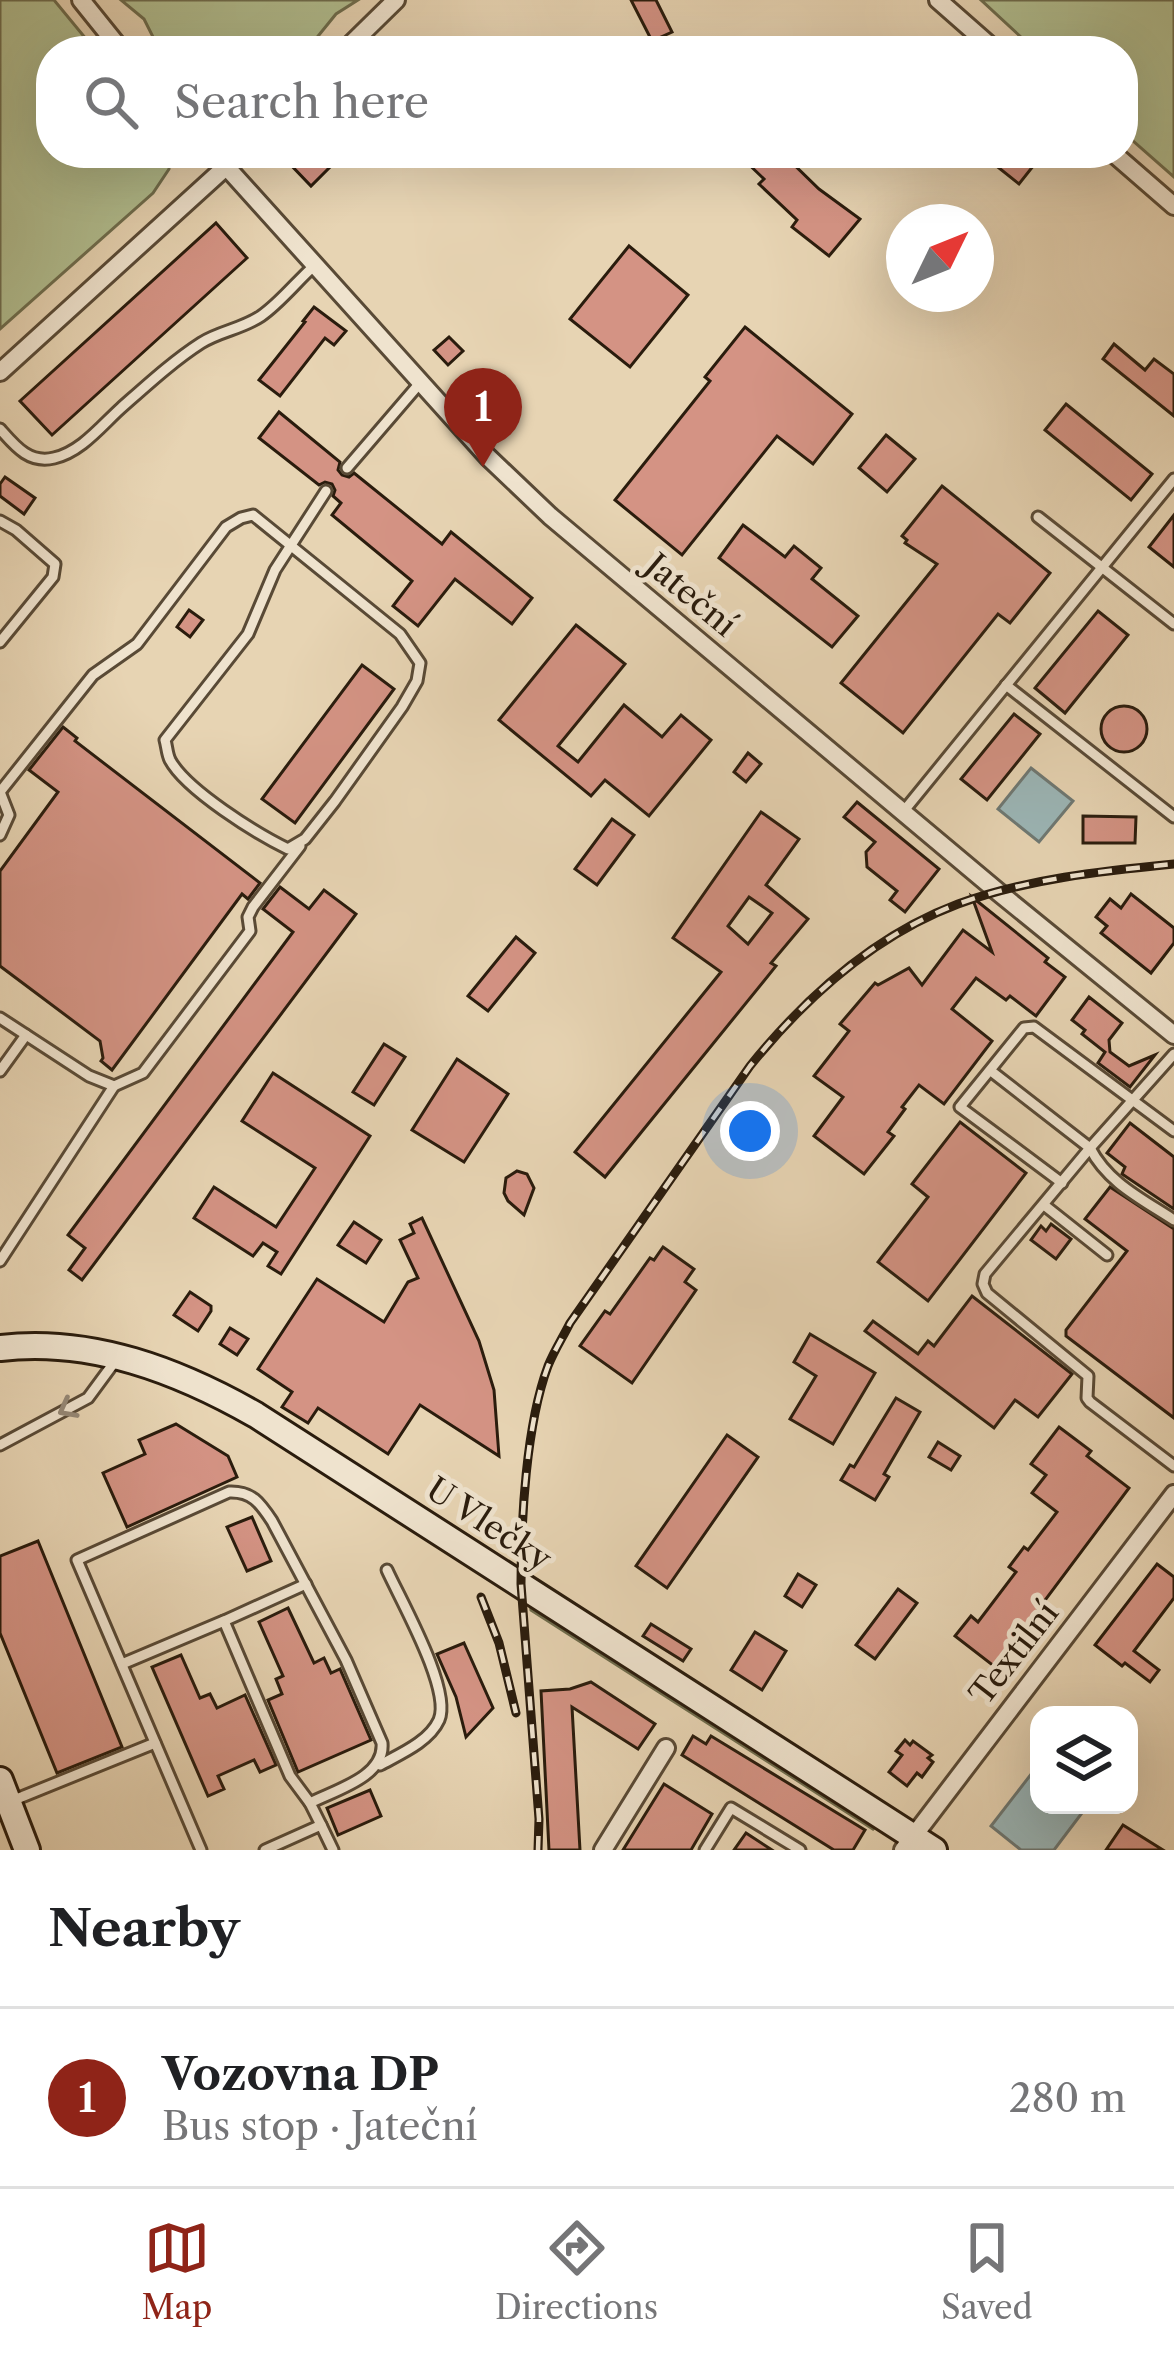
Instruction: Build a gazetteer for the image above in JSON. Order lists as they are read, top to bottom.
{
  "streets": {
    "street": ["Jateční", "U Vlečky", "Textilní"]
  },
  "crossings": [
    ["U Vlečky", "Textilní"]
  ],
  "north": "top right",
  "page": {
    "search": "Search here",
    "pins": "1",
    "heading": "Nearby",
    "list": [
      {
        "mark": "1",
        "name": "Vozovna DP",
        "note": "Bus stop · Jateční",
        "value": "280 m"
      }
    ],
    "nav": ["Map", "Directions", "Saved"]
  }
}
